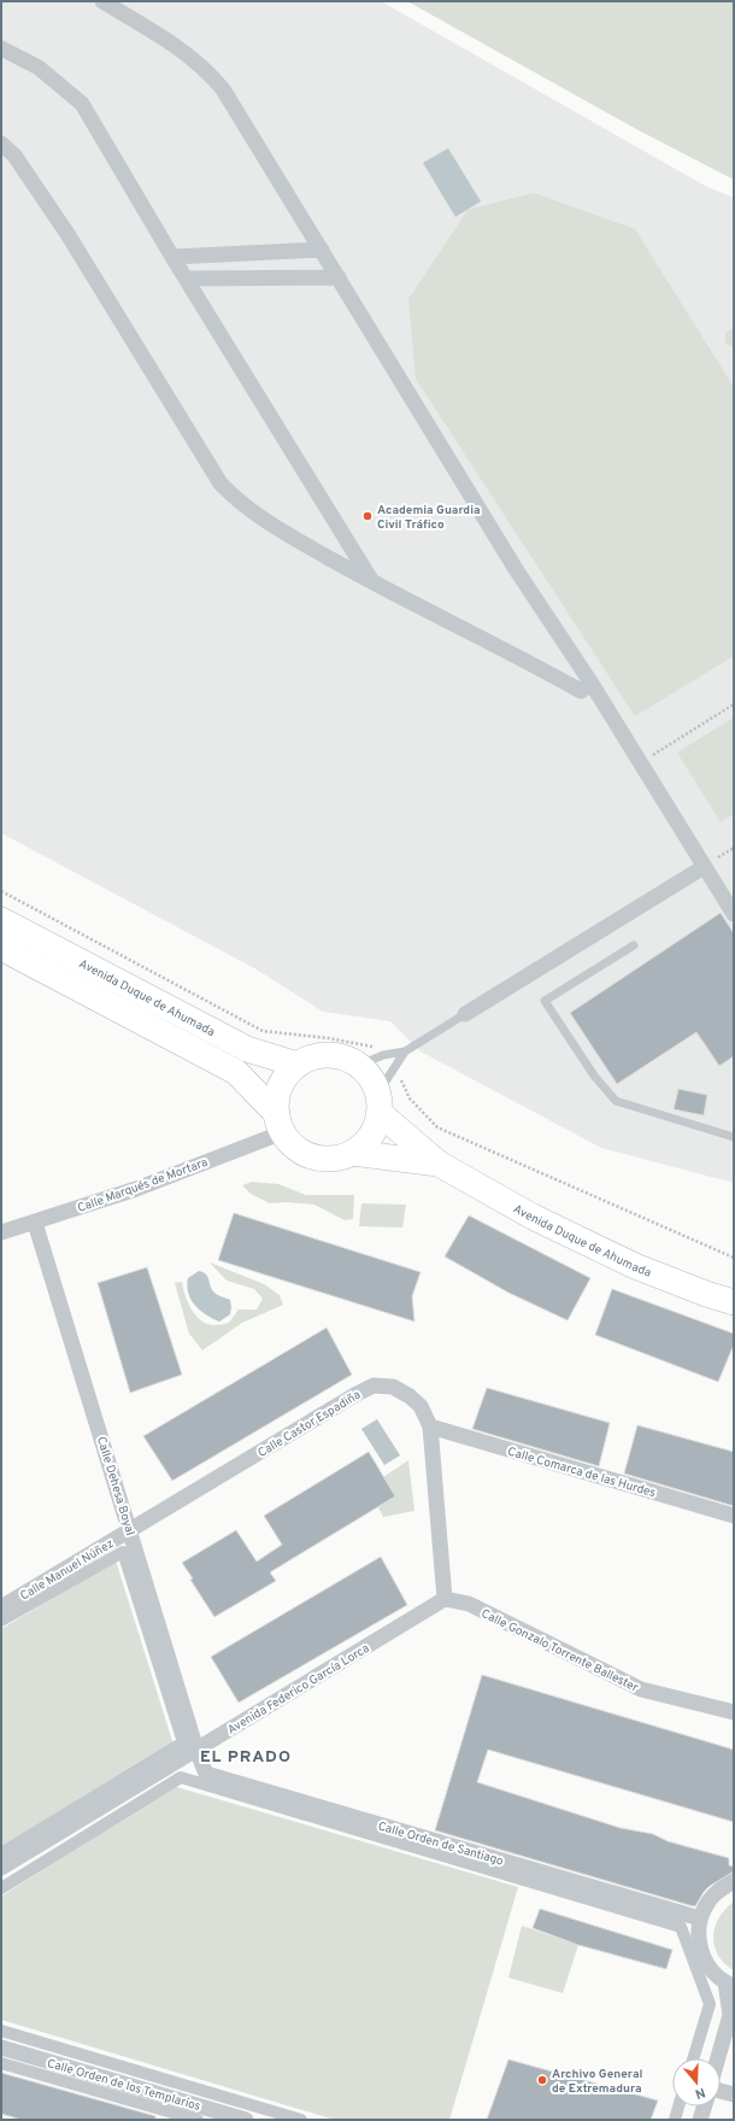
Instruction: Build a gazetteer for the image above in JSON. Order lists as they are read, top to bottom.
{
  "streets": {
    "main road": ["Avenida Duque de Ahumada"],
    "street": [
      "Calle Marqués de Mortara",
      "Calle Castor Espadiña",
      "Calle Comarca de las Hurdes",
      "Calle Dehesa Boyal",
      "Calle Manuel Núñez",
      "Calle Gonzalo Torrente Ballester",
      "Avenida Federico García Lorca",
      "Calle Orden de Santiago",
      "Calle Orden de los Templarios"
    ]
  },
  "crossings": [
    ["Avenida Duque de Ahumada", "Calle Marqués de Mortara"],
    ["Calle Marqués de Mortara", "Calle Dehesa Boyal"],
    ["Calle Castor Espadiña", "Calle Comarca de las Hurdes"],
    ["Calle Castor Espadiña", "Calle Dehesa Boyal"],
    ["Calle Castor Espadiña", "Calle Manuel Núñez"],
    ["Calle Castor Espadiña", "Calle Gonzalo Torrente Ballester"],
    ["Calle Castor Espadiña", "Avenida Federico García Lorca"],
    ["Calle Dehesa Boyal", "Calle Manuel Núñez"],
    ["Calle Dehesa Boyal", "Avenida Federico García Lorca"],
    ["Calle Dehesa Boyal", "Calle Orden de Santiago"],
    ["Calle Gonzalo Torrente Ballester", "Avenida Federico García Lorca"],
    ["Avenida Federico García Lorca", "Calle Orden de Santiago"]
  ],
  "districts": ["EL PRADO"],
  "places": ["Academia Guardia Civil Tráfico", "Archivo General de Extremadura"],
  "north": "bottom"
}
